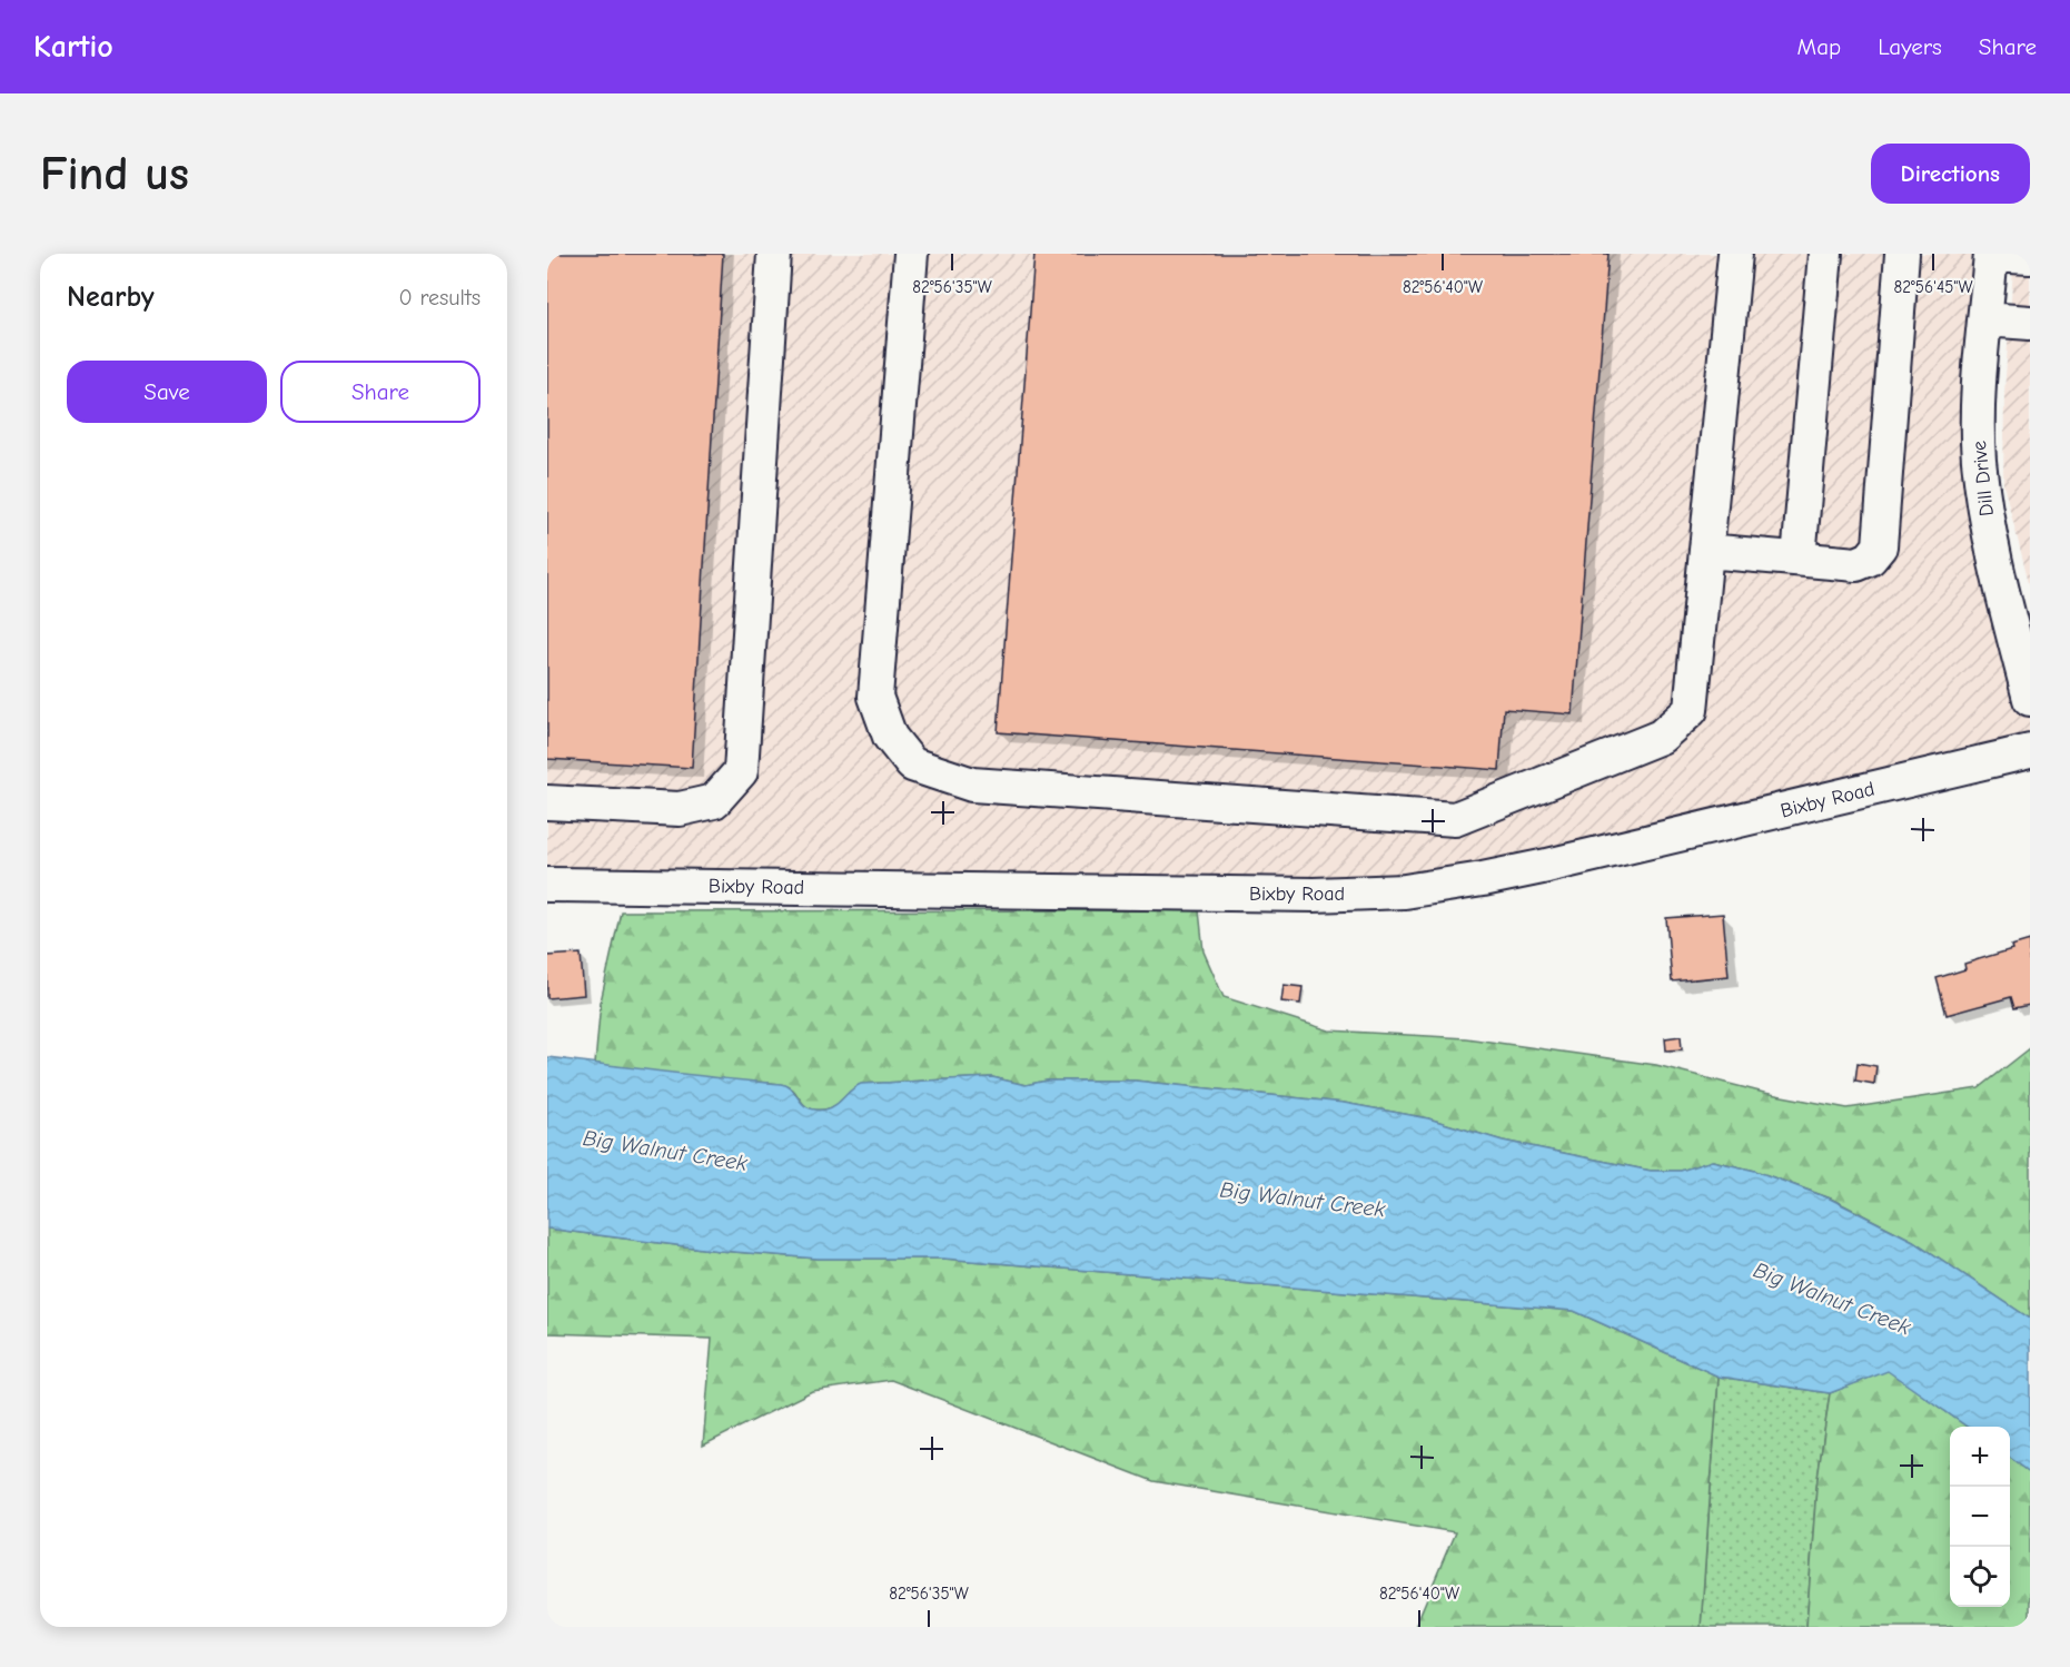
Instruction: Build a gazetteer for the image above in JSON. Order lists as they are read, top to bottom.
{
  "streets": {
    "street": ["Dill Drive", "Bixby Road"]
  },
  "water": ["Big Walnut Creek"],
  "page": {
    "header": "Kartio",
    "nav": ["Map", "Layers", "Share"],
    "buttons": [
      "Directions",
      ["Save", "Share"]
    ],
    "title": "Find us",
    "heading": ["Nearby", "0 results"],
    "map_buttons": ["+", "−"]
  },
  "coordinates": ["82°56'35\"W", "82°56'40\"W", "82°56'45\"W"]
}
